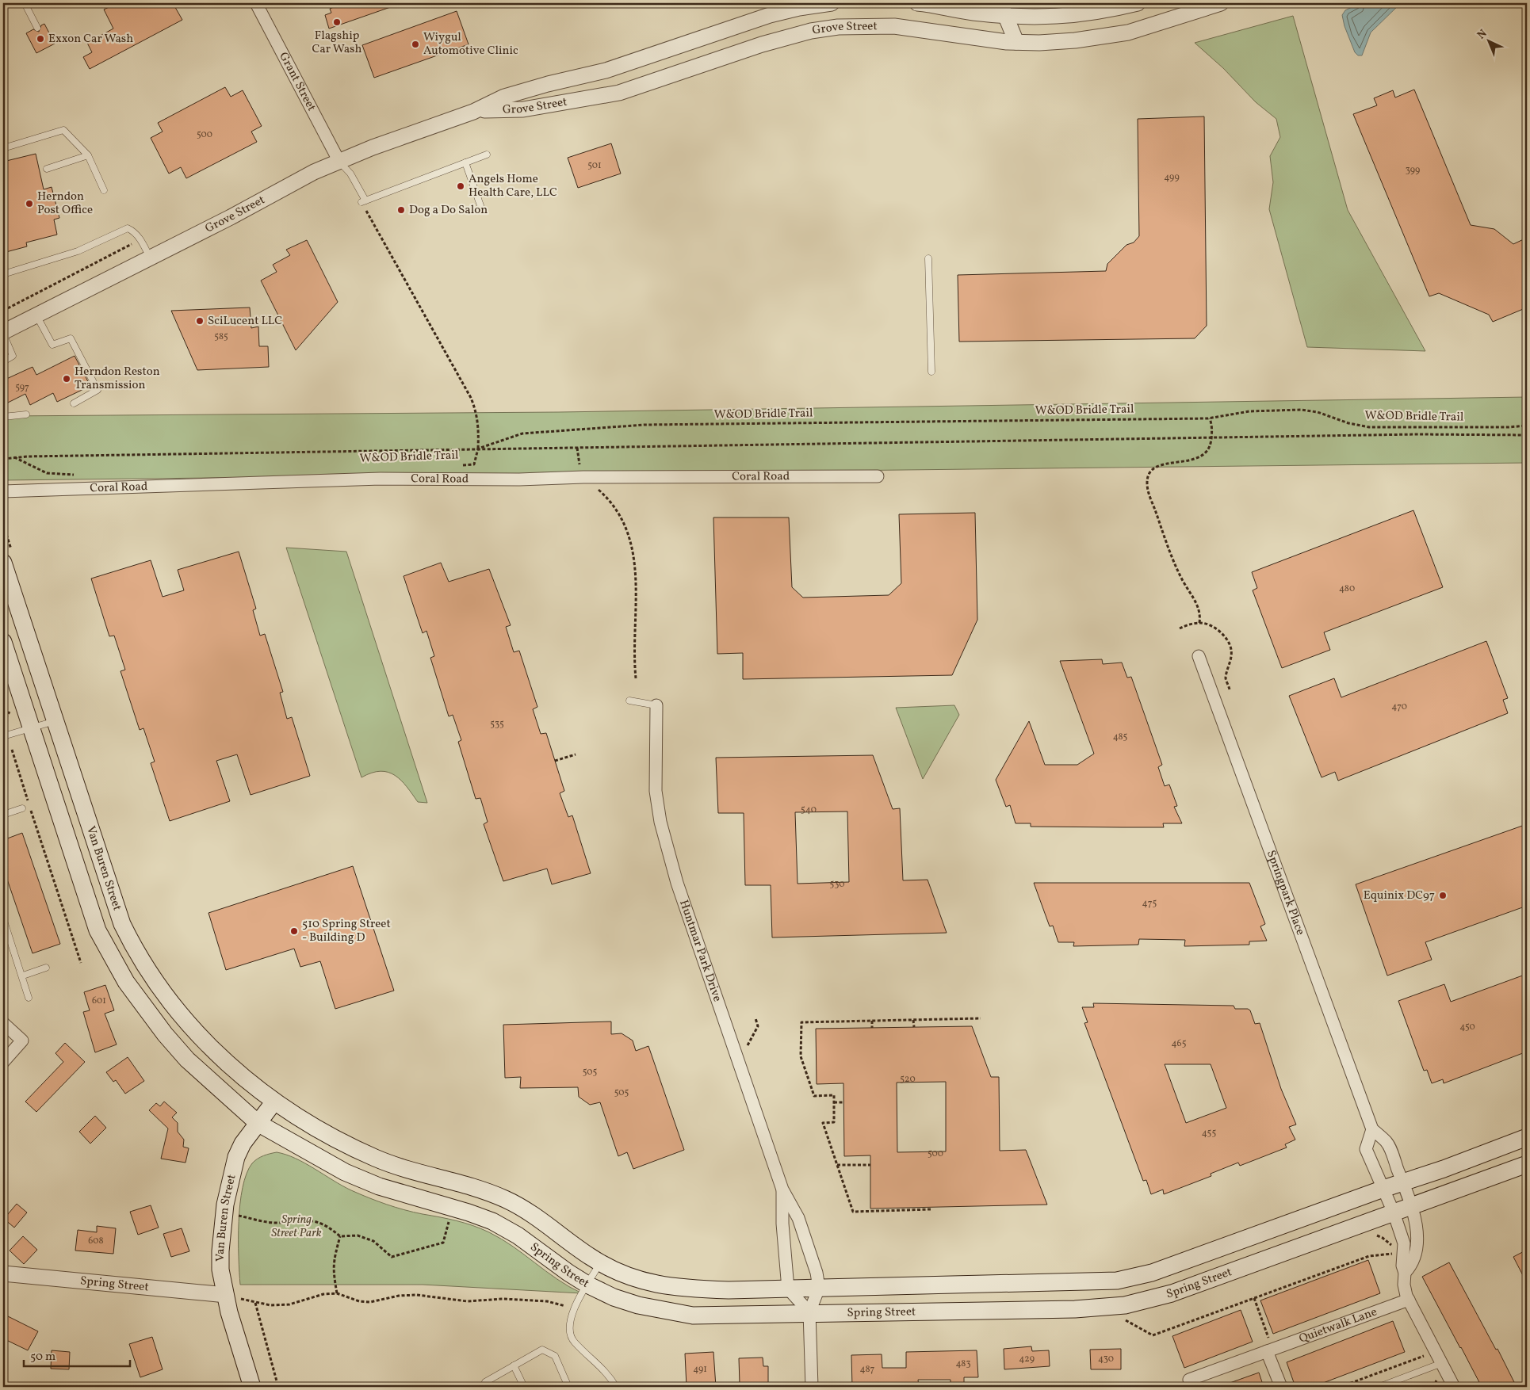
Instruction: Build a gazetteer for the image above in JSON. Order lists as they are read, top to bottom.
{
  "streets": {
    "main road": ["Van Buren Street", "Spring Street"],
    "street": [
      "Grove Street",
      "Grant Street",
      "Coral Road",
      "Springpark Place",
      "Huntmar Park Drive",
      "Quietwalk Lane"
    ],
    "path": ["W&OD Bridle Trail"]
  },
  "crossings": [
    ["Grove Street", "Grant Street"],
    ["Van Buren Street", "Spring Street"],
    ["Springpark Place", "Spring Street"],
    ["Huntmar Park Drive", "Spring Street"]
  ],
  "parks": ["Spring Street Park"],
  "places": [
    "Flagship Car Wash",
    "Exxon Car Wash",
    "Wiygul Automotive Clinic",
    "Angels Home Health Care, LLC",
    "Herndon Post Office",
    "Dog a Do Salon",
    "SciLucent LLC",
    "Herndon Reston Transmission",
    "Equinix DC97",
    "510 Spring Street - Building D"
  ],
  "house_numbers": [
    "500",
    "501",
    "399",
    "499",
    "585",
    "597",
    "480",
    "470",
    "535",
    "485",
    "540",
    "530",
    "475",
    "601",
    "450",
    "465",
    "505",
    "520",
    "505",
    "455",
    "500",
    "608",
    "429",
    "430",
    "483",
    "491",
    "487"
  ],
  "scale_bar": "50 m",
  "north": "top left"
}
